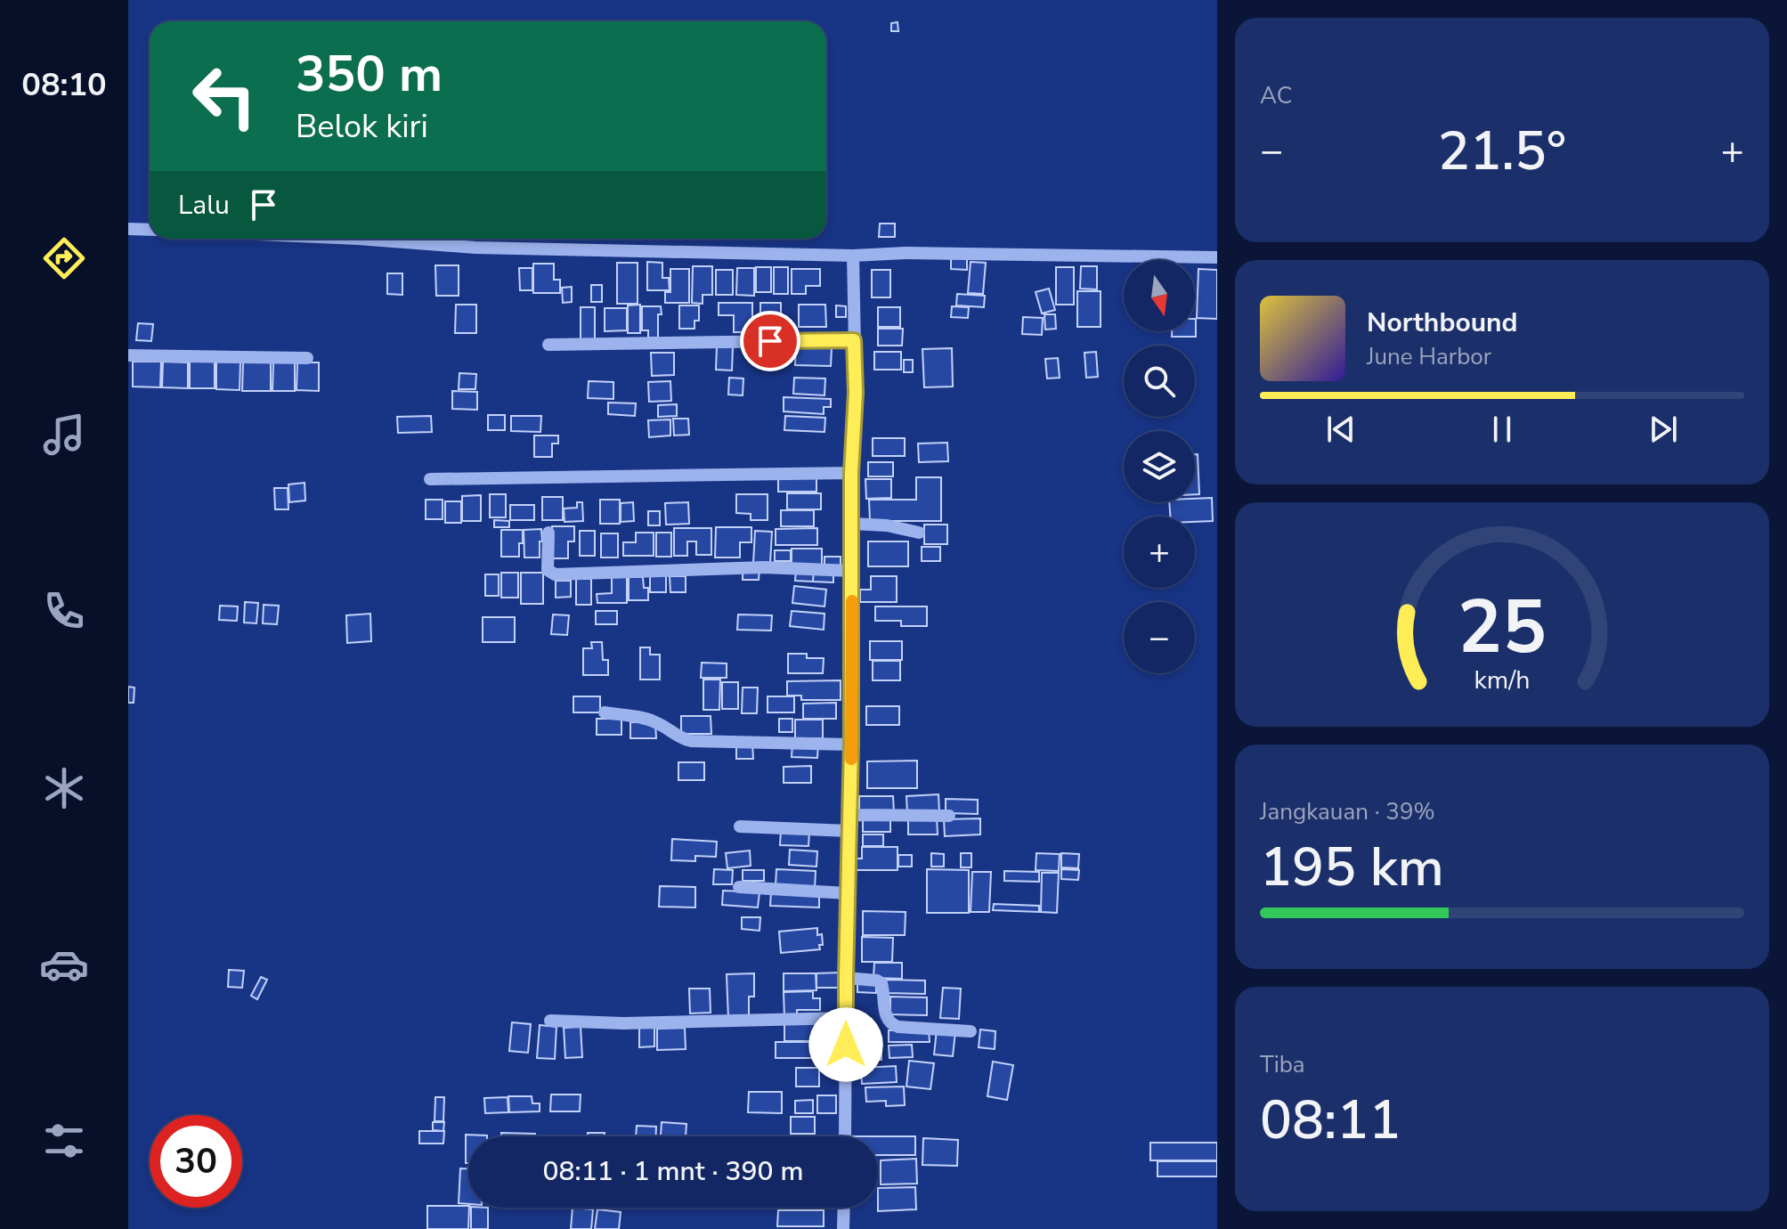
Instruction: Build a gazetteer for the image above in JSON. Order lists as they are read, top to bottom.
{
  "north": "bottom",
  "page": {
    "tabs": "08:10",
    "tile": [
      "AC",
      ["Jangkauan · 39%", "195 km"],
      ["Tiba", "08:11"]
    ],
    "turn": ["350 m", "Belok kiri"],
    "heat": ["−", "21.5°", "+"],
    "then": "Lalu",
    "map_buttons": ["+", "−"],
    "song": ["Northbound", "June Harbor"],
    "limit": "30",
    "trip": "08:11 · 1 mnt · 390 m",
    "gauge": ["25", "km/h"]
  }
}
